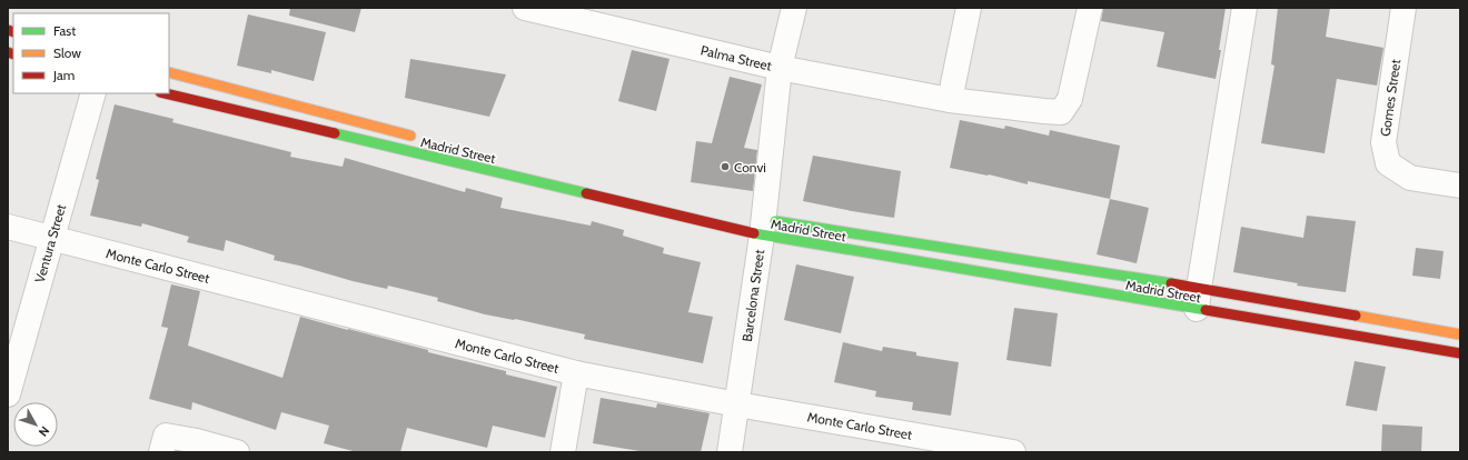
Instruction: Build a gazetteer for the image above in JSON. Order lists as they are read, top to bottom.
{
  "streets": {
    "street": [
      "Palma Street",
      "Gomes Street",
      "Madrid Street",
      "Ventura Street",
      "Monte Carlo Street",
      "Barcelona Street"
    ]
  },
  "crossings": [
    ["Palma Street", "Barcelona Street"],
    ["Madrid Street", "Barcelona Street"],
    ["Ventura Street", "Monte Carlo Street"],
    ["Monte Carlo Street", "Barcelona Street"]
  ],
  "places": ["Convi"],
  "legend": ["Fast", "Slow", "Jam"],
  "north": "bottom right"
}
